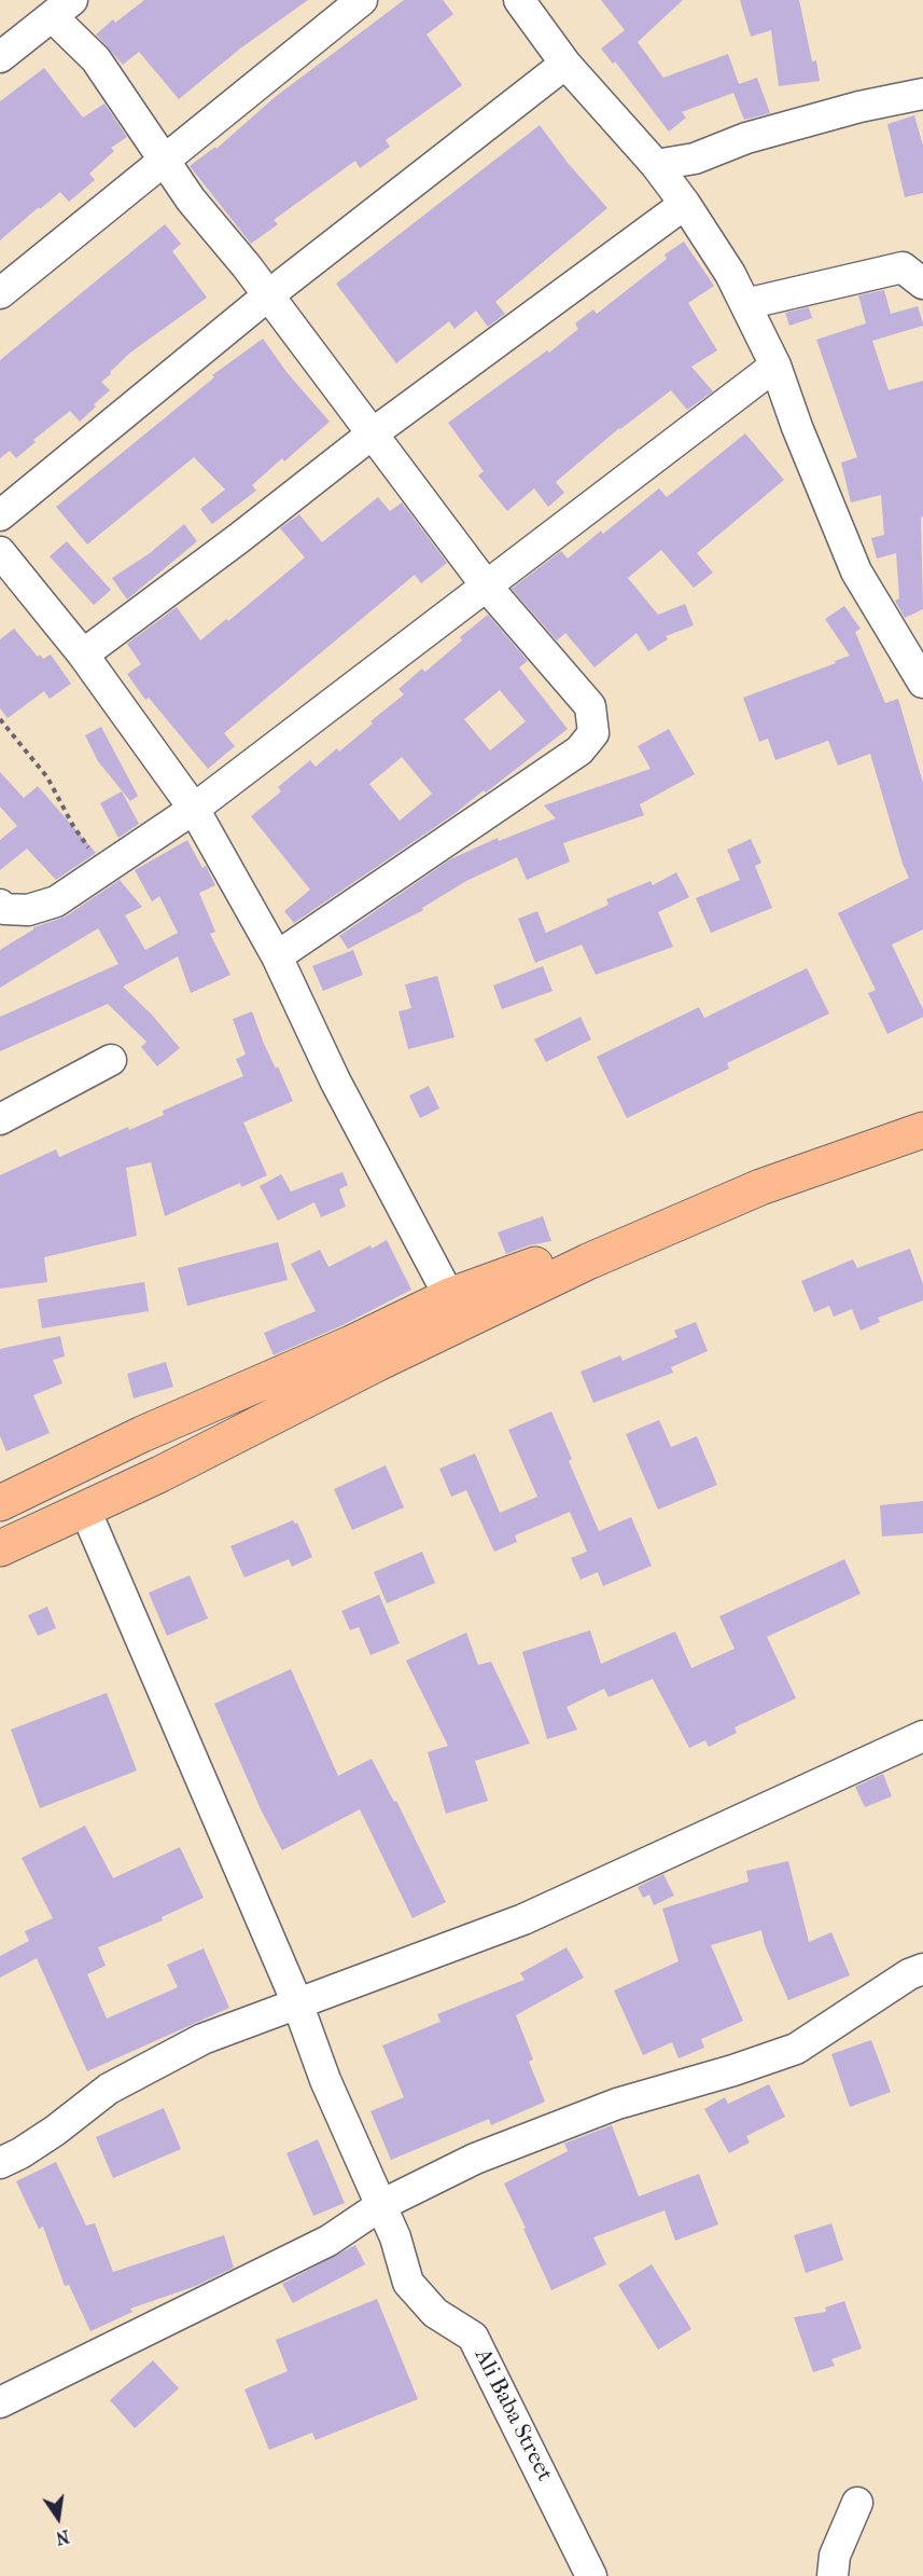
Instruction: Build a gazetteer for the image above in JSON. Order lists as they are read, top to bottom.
{
  "streets": {
    "street": ["Ali Baba Street"]
  },
  "north": "bottom"
}
